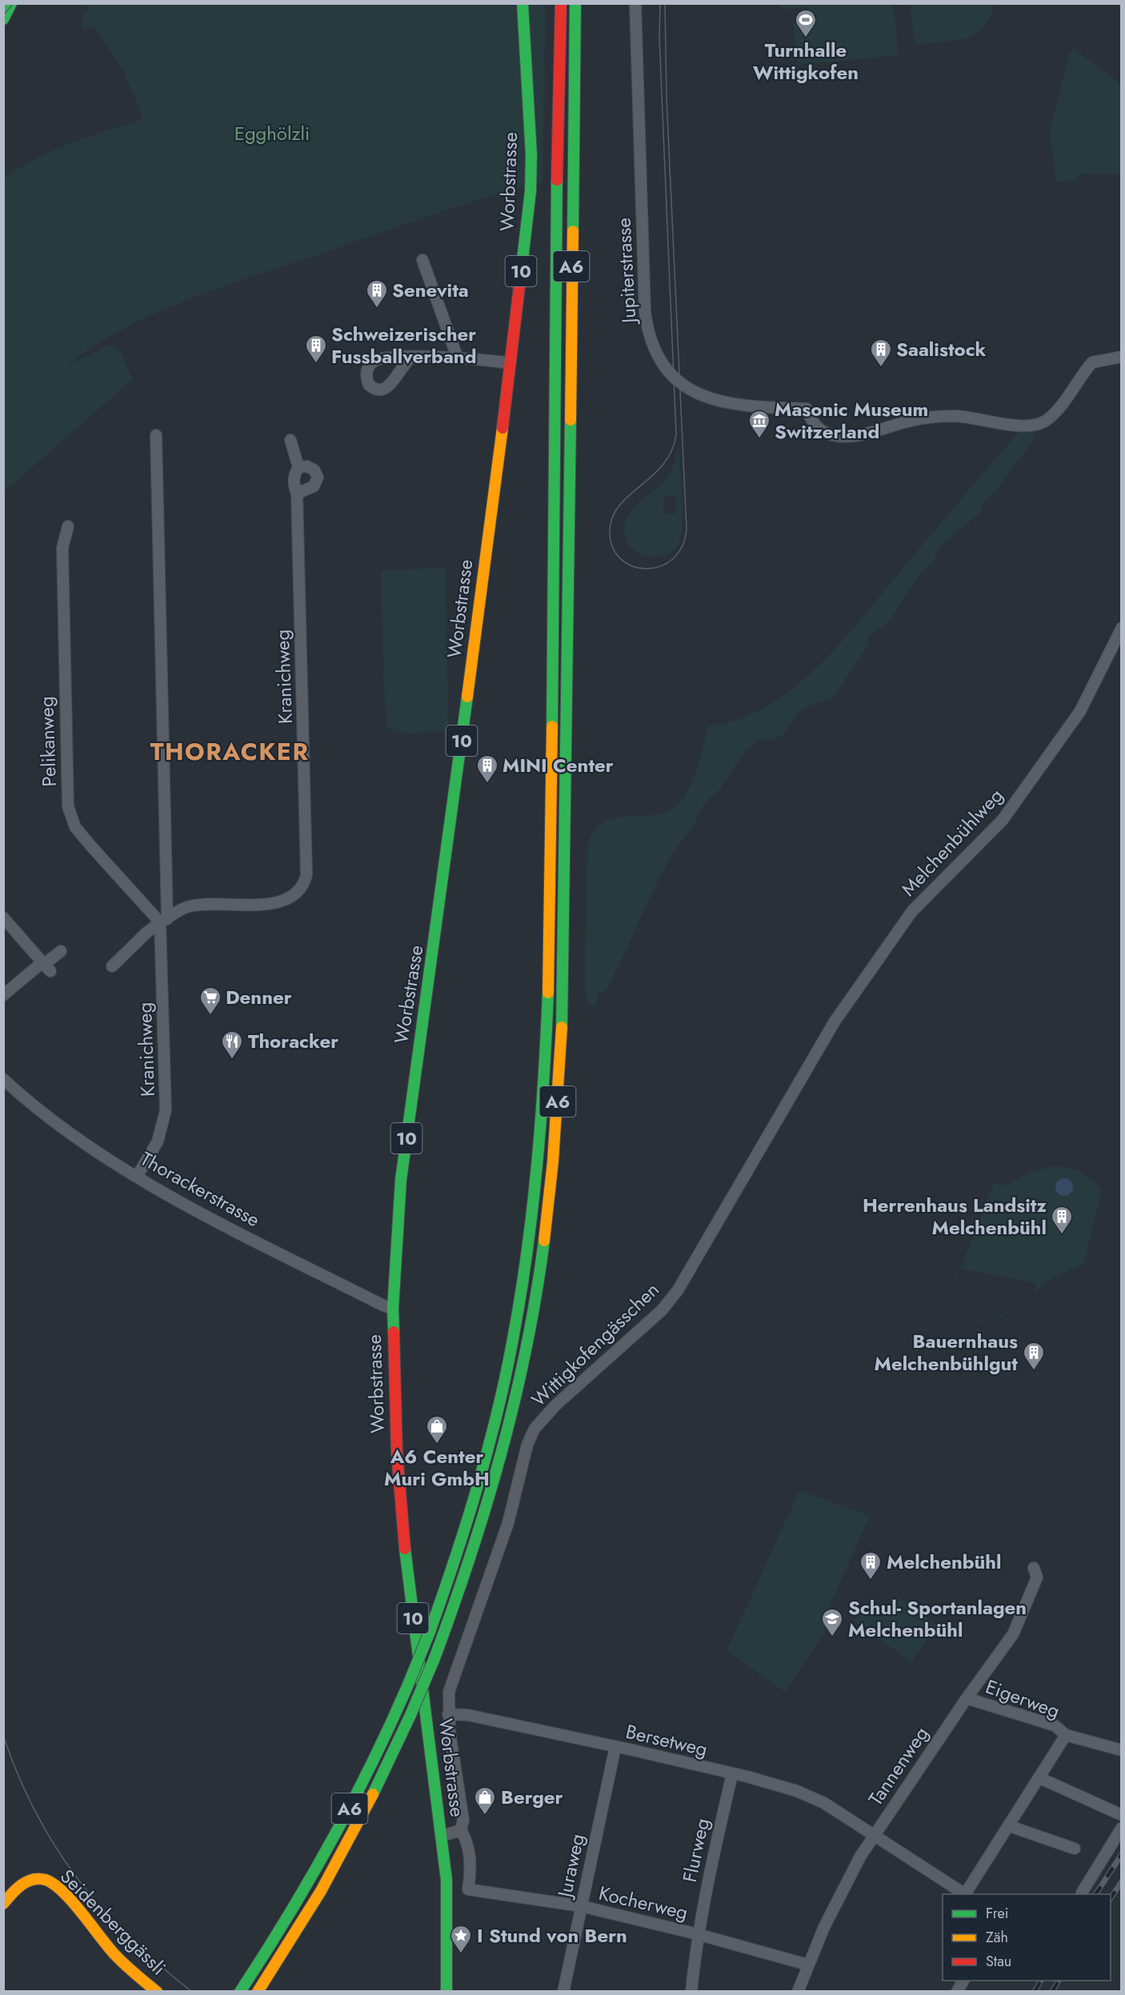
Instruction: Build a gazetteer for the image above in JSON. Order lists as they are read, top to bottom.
{
  "streets": {
    "main road": [
      "Worbstrasse",
      "A6",
      "10",
      "Seidenberggässli"
    ],
    "street": [
      "Jupiterstrasse",
      "Kranichweg",
      "Pelikanweg",
      "Melchenbühlweg",
      "Thorackerstrasse",
      "Wittigkofengässchen",
      "Eigerweg",
      "Bersetweg",
      "Tannenweg",
      "Flurweg",
      "Juraweg",
      "Kocherweg"
    ]
  },
  "crossings": [
    ["Worbstrasse", "Thorackerstrasse"],
    ["Kranichweg", "Pelikanweg"],
    ["Kranichweg", "Thorackerstrasse"],
    ["Melchenbühlweg", "Wittigkofengässchen"],
    ["Wittigkofengässchen", "Bersetweg"],
    ["Eigerweg", "Tannenweg"],
    ["Bersetweg", "Tannenweg"],
    ["Bersetweg", "Flurweg"],
    ["Bersetweg", "Juraweg"],
    ["Tannenweg", "Kocherweg"],
    ["Flurweg", "Kocherweg"],
    ["Juraweg", "Kocherweg"]
  ],
  "districts": ["THORACKER"],
  "parks": ["Egghölzli"],
  "places": {
    "sports": ["Turnhalle Wittigkofen"],
    "building": [
      "Senevita",
      "Schweizerischer Fussballverband",
      "Saalistock",
      "MINI Center",
      "Herrenhaus Landsitz Melchenbühl",
      "Bauernhaus Melchenbühlgut",
      "Melchenbühl"
    ],
    "museum": ["Masonic Museum Switzerland"],
    "supermarket": ["Denner"],
    "restaurant": ["Thoracker"],
    "shop": ["A6 Center Muri GmbH", "Berger"],
    "school or university": ["Schul- Sportanlagen Melchenbühl"],
    "place": ["I Stund von Bern"]
  },
  "legend": ["Frei", "Zäh", "Stau"]
}
